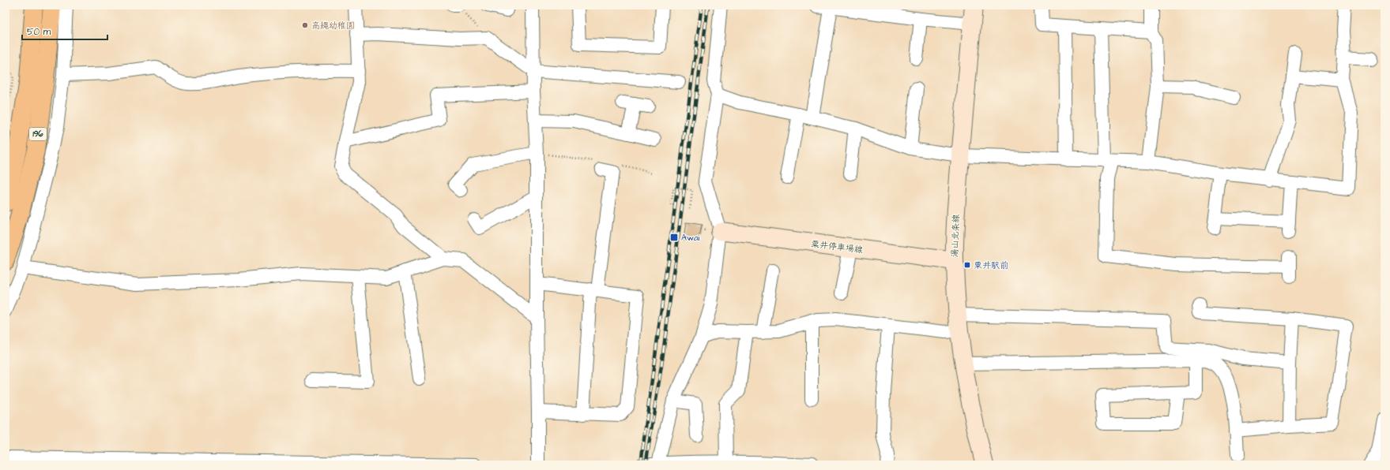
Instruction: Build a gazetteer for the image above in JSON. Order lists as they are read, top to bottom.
{
  "streets": {
    "highway": ["196"],
    "main road": ["湯山北条線", "粟井停車場線"]
  },
  "crossings": [
    ["湯山北条線", "粟井停車場線"]
  ],
  "places": {
    "other": ["高縄幼稚園"],
    "transit": ["Awai", "粟井駅前"]
  },
  "scale_bar": "50 m"
}
